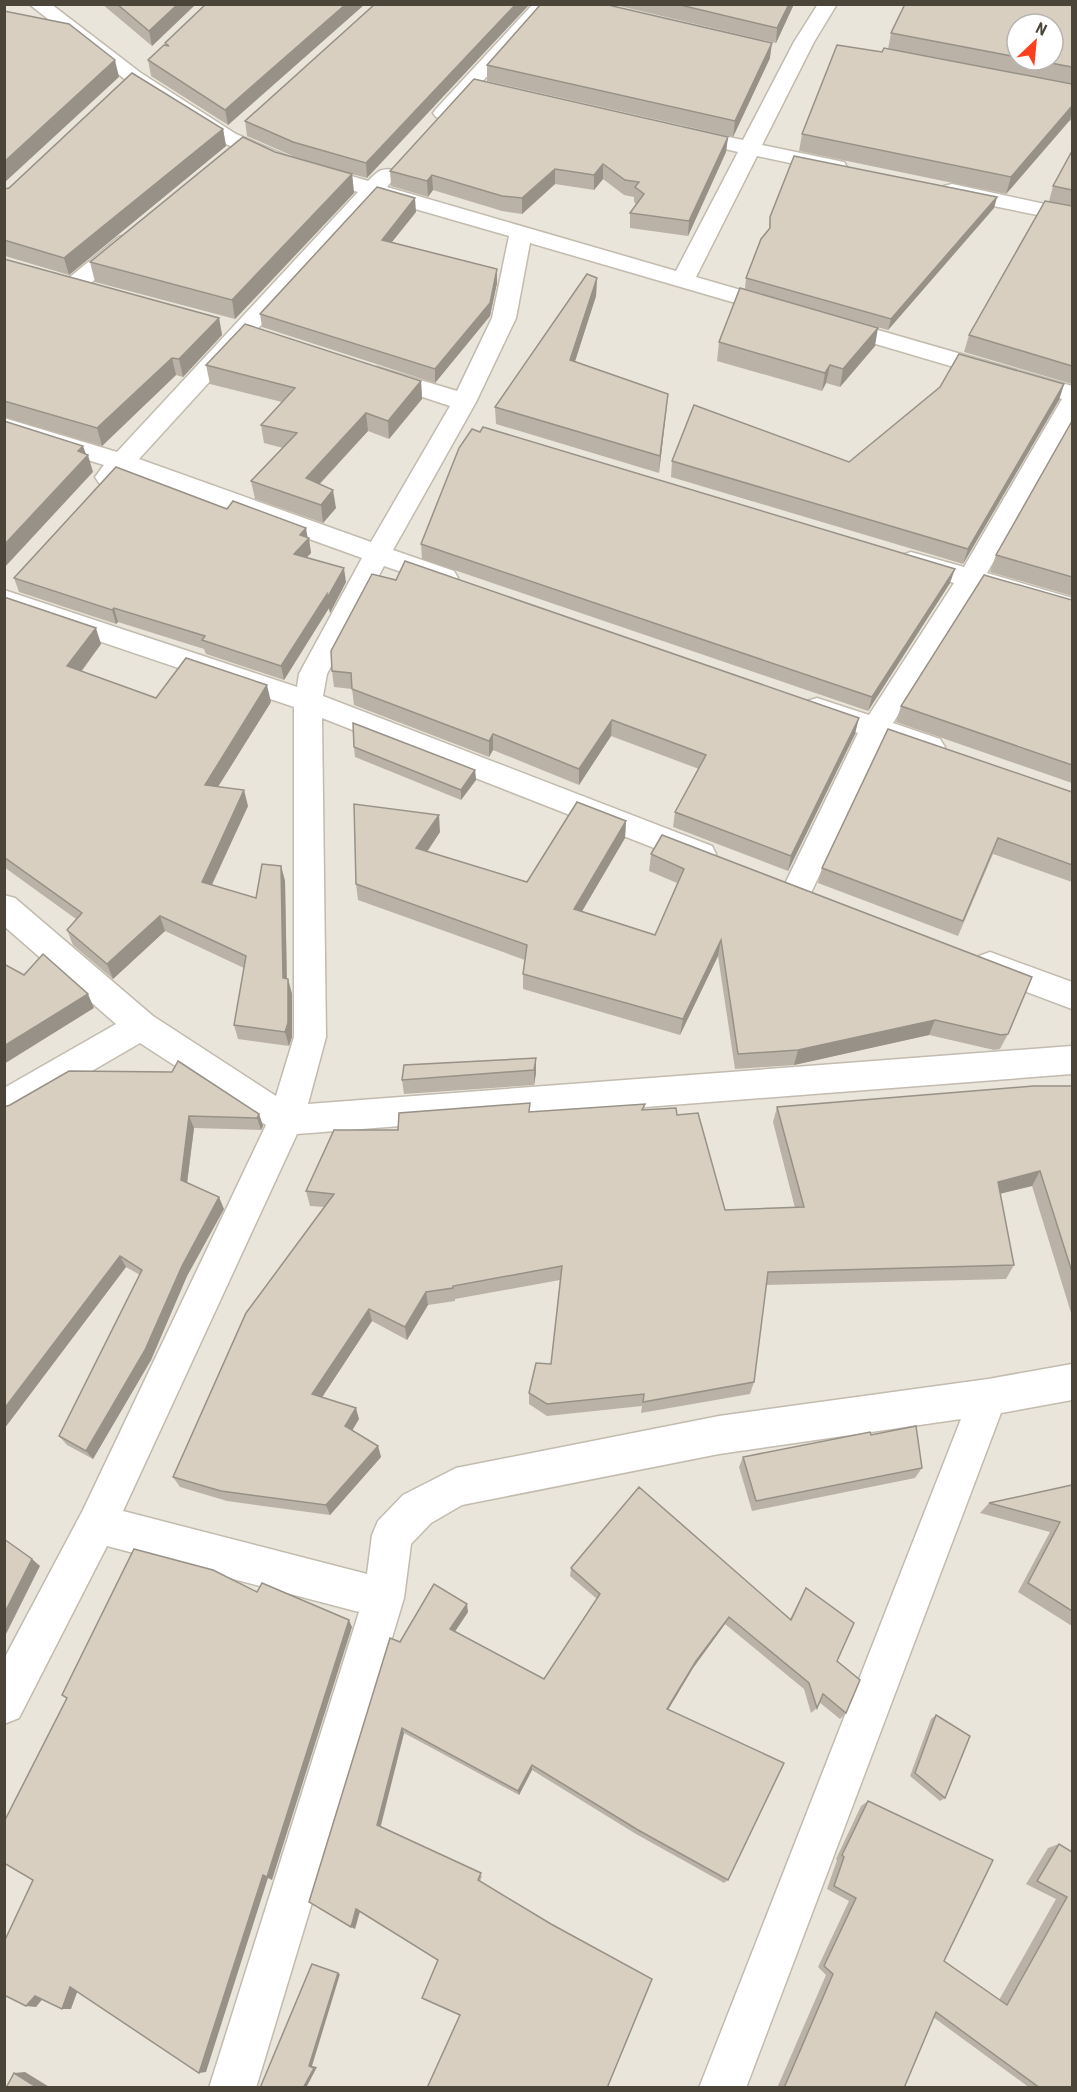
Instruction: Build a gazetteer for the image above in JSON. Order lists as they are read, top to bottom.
{
  "north": "top right"
}
